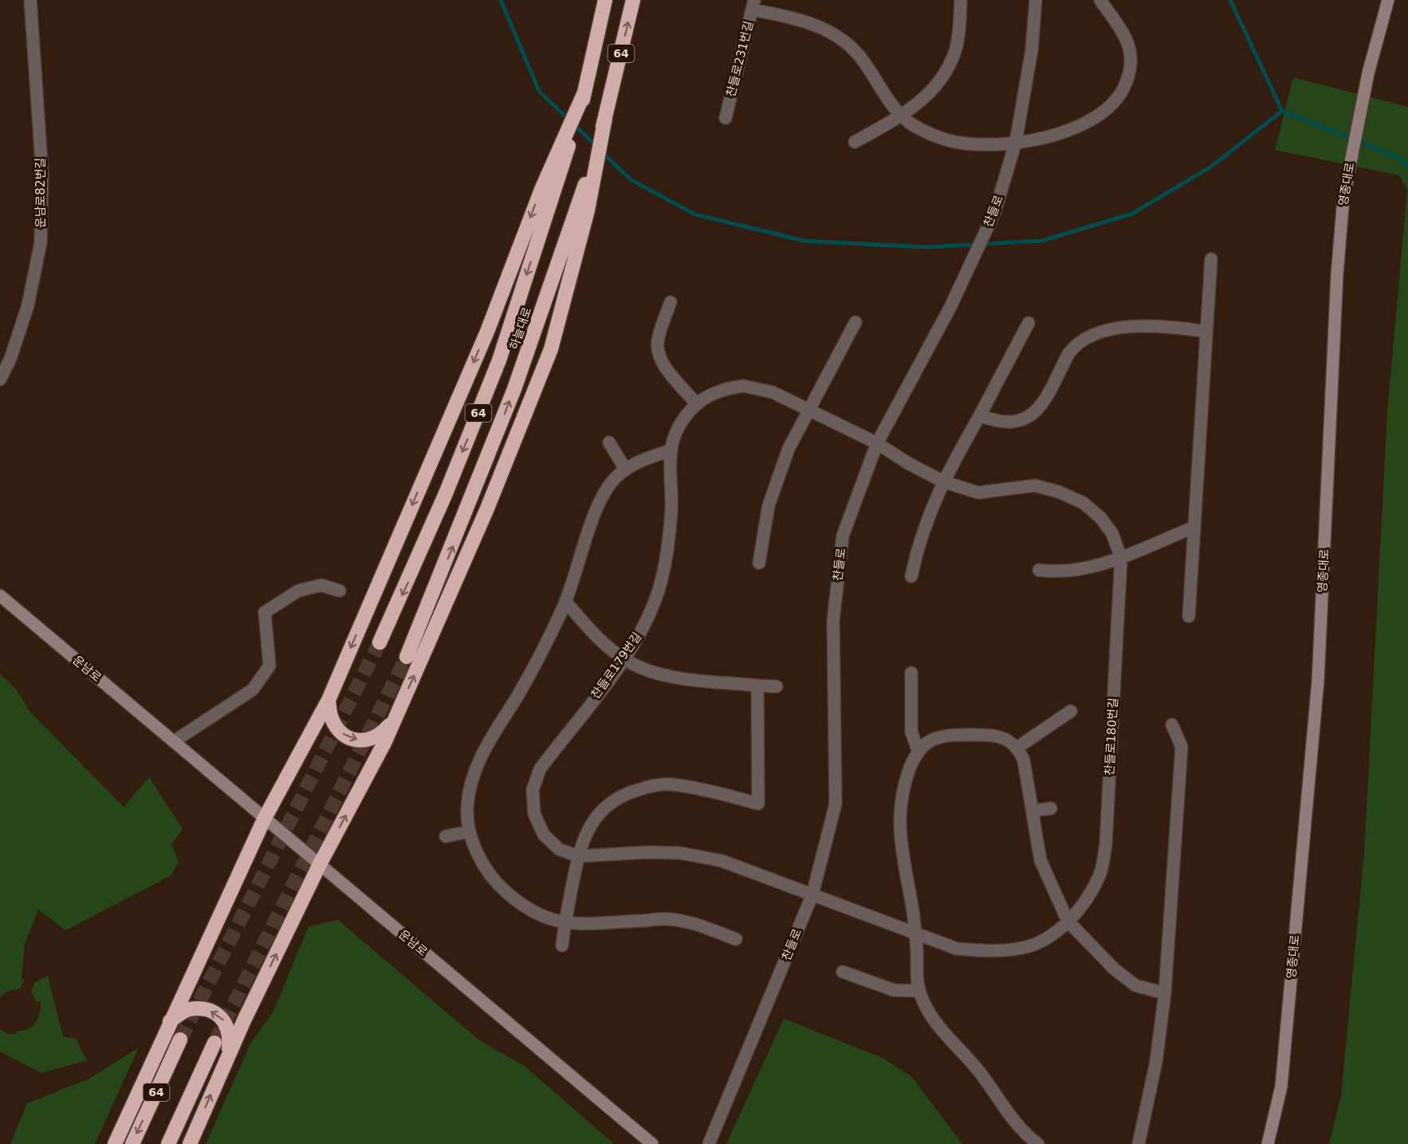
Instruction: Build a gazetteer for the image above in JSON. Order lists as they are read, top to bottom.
{
  "streets": {
    "highway": ["64", "하늘대로"],
    "street": [
      "찬들로231번길",
      "영종대로",
      "운남로82번길",
      "찬들로",
      "찬들로179번길",
      "운남로",
      "찬들로180번길"
    ]
  },
  "crossings": [
    ["64", "하늘대로"],
    ["찬들로", "찬들로179번길"],
    ["찬들로", "찬들로180번길"],
    ["찬들로179번길", "찬들로180번길"]
  ]
}
